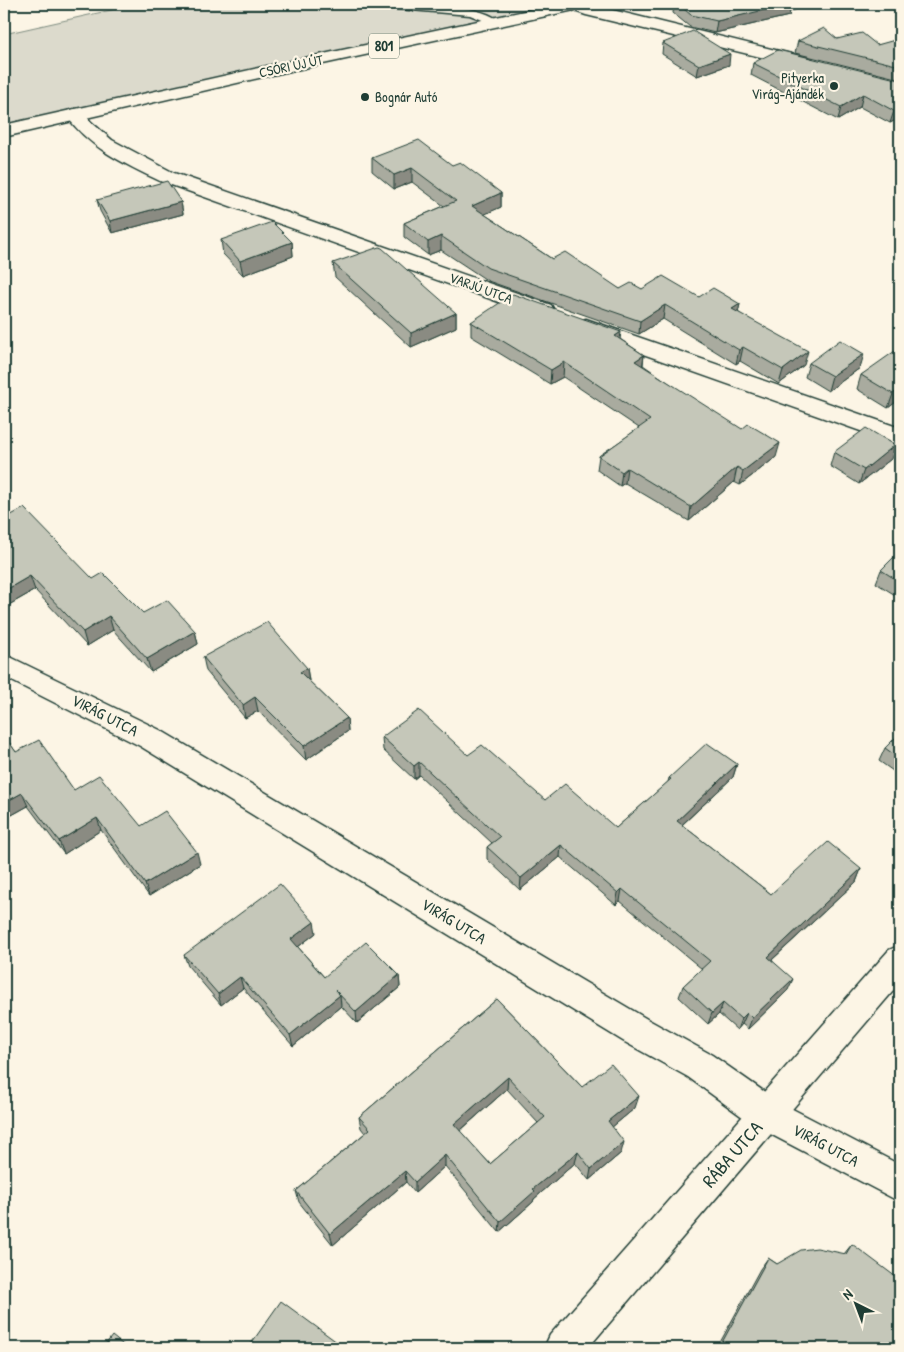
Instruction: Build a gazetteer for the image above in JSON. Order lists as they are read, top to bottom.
{
  "streets": {
    "street": [
      "801",
      "CSÓRI ÚJ ÚT",
      "VARJÚ UTCA",
      "VIRÁG UTCA",
      "RÁBA UTCA"
    ]
  },
  "crossings": [
    ["CSÓRI ÚJ ÚT", "VARJÚ UTCA"],
    ["VIRÁG UTCA", "RÁBA UTCA"]
  ],
  "places": ["Pityerka Virág-Ajándék", "Bognár Autó"],
  "north": "top left"
}
